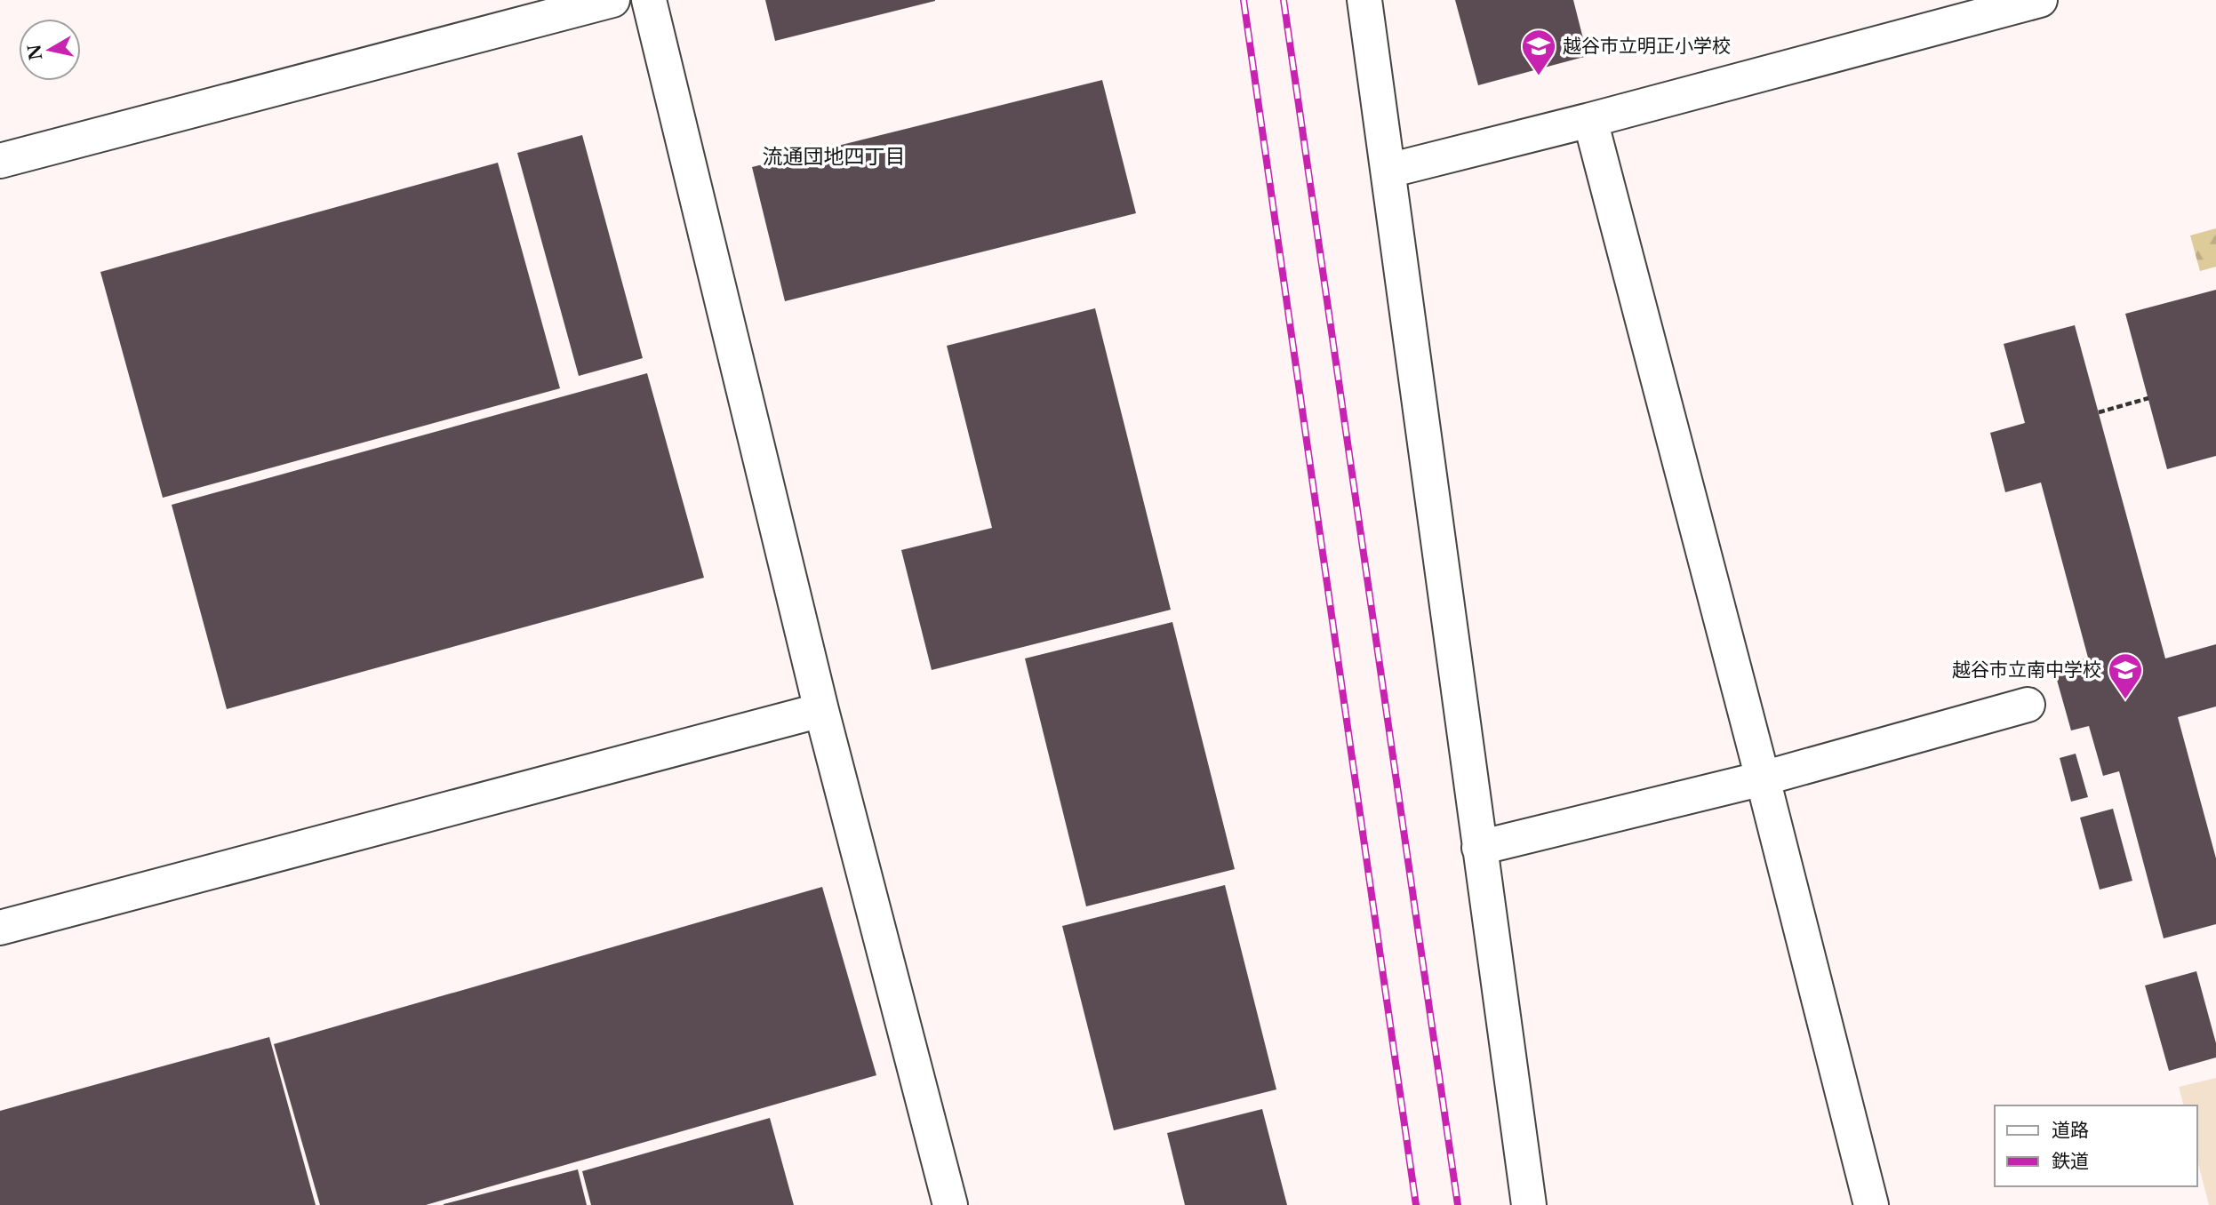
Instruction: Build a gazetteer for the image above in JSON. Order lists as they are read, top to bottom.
{
  "districts": ["流通団地四丁目"],
  "places": {
    "school or university": ["越谷市立明正小学校", "越谷市立南中学校"]
  },
  "legend": ["道路", "鉄道"],
  "north": "left"
}
